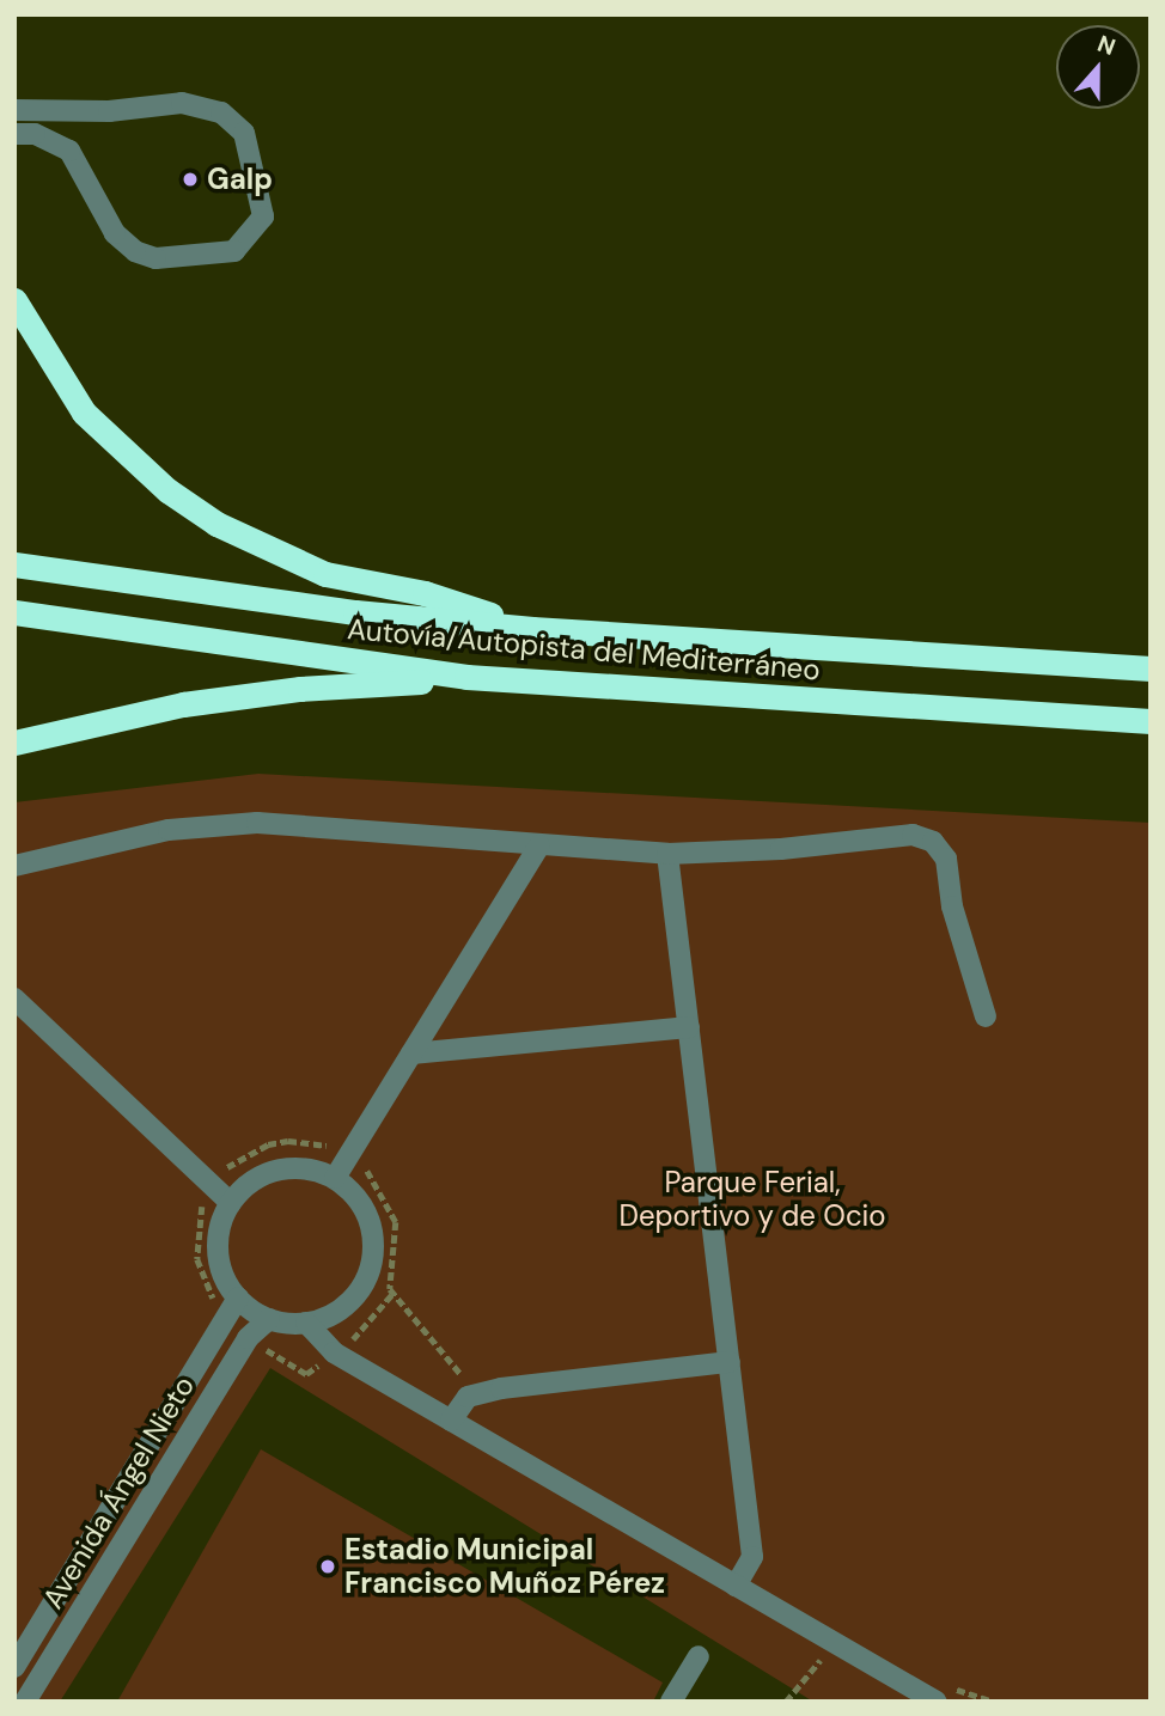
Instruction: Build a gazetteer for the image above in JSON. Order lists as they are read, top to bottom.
{
  "streets": {
    "highway": ["Autovía/Autopista del Mediterráneo"],
    "street": ["Avenida Ángel Nieto"]
  },
  "parks": ["Parque Ferial, Deportivo y de Ocio"],
  "places": ["Galp", "Estadio Municipal Francisco Muñoz Pérez"],
  "north": "top"
}
